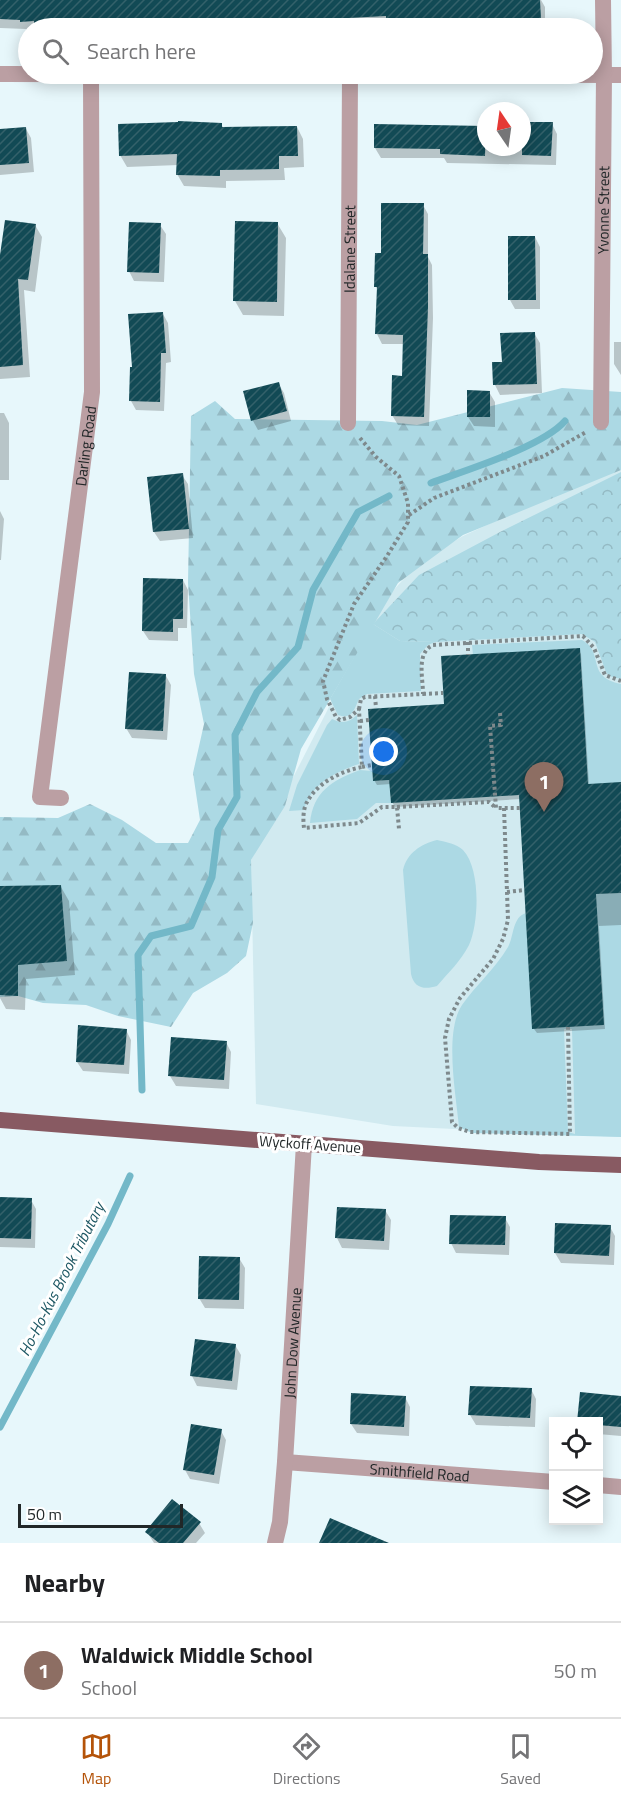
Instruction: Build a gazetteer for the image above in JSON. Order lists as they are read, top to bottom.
{
  "streets": {
    "main road": ["Wyckoff Avenue"],
    "street": [
      "Yvonne Street",
      "Idalane Street",
      "Darling Road",
      "John Dow Avenue",
      "Smithfield Road"
    ]
  },
  "crossings": [
    ["Wyckoff Avenue", "John Dow Avenue"],
    ["John Dow Avenue", "Smithfield Road"]
  ],
  "water": ["Ho-Ho-Kus Brook Tributary"],
  "scale_bar": "50 m",
  "north": "top",
  "page": {
    "search": "Search here",
    "pins": "1",
    "scale": "50 m",
    "heading": "Nearby",
    "list": [
      {
        "mark": "1",
        "name": "Waldwick Middle School",
        "note": "School",
        "value": "50 m"
      }
    ],
    "nav": ["Map", "Directions", "Saved"]
  }
}
